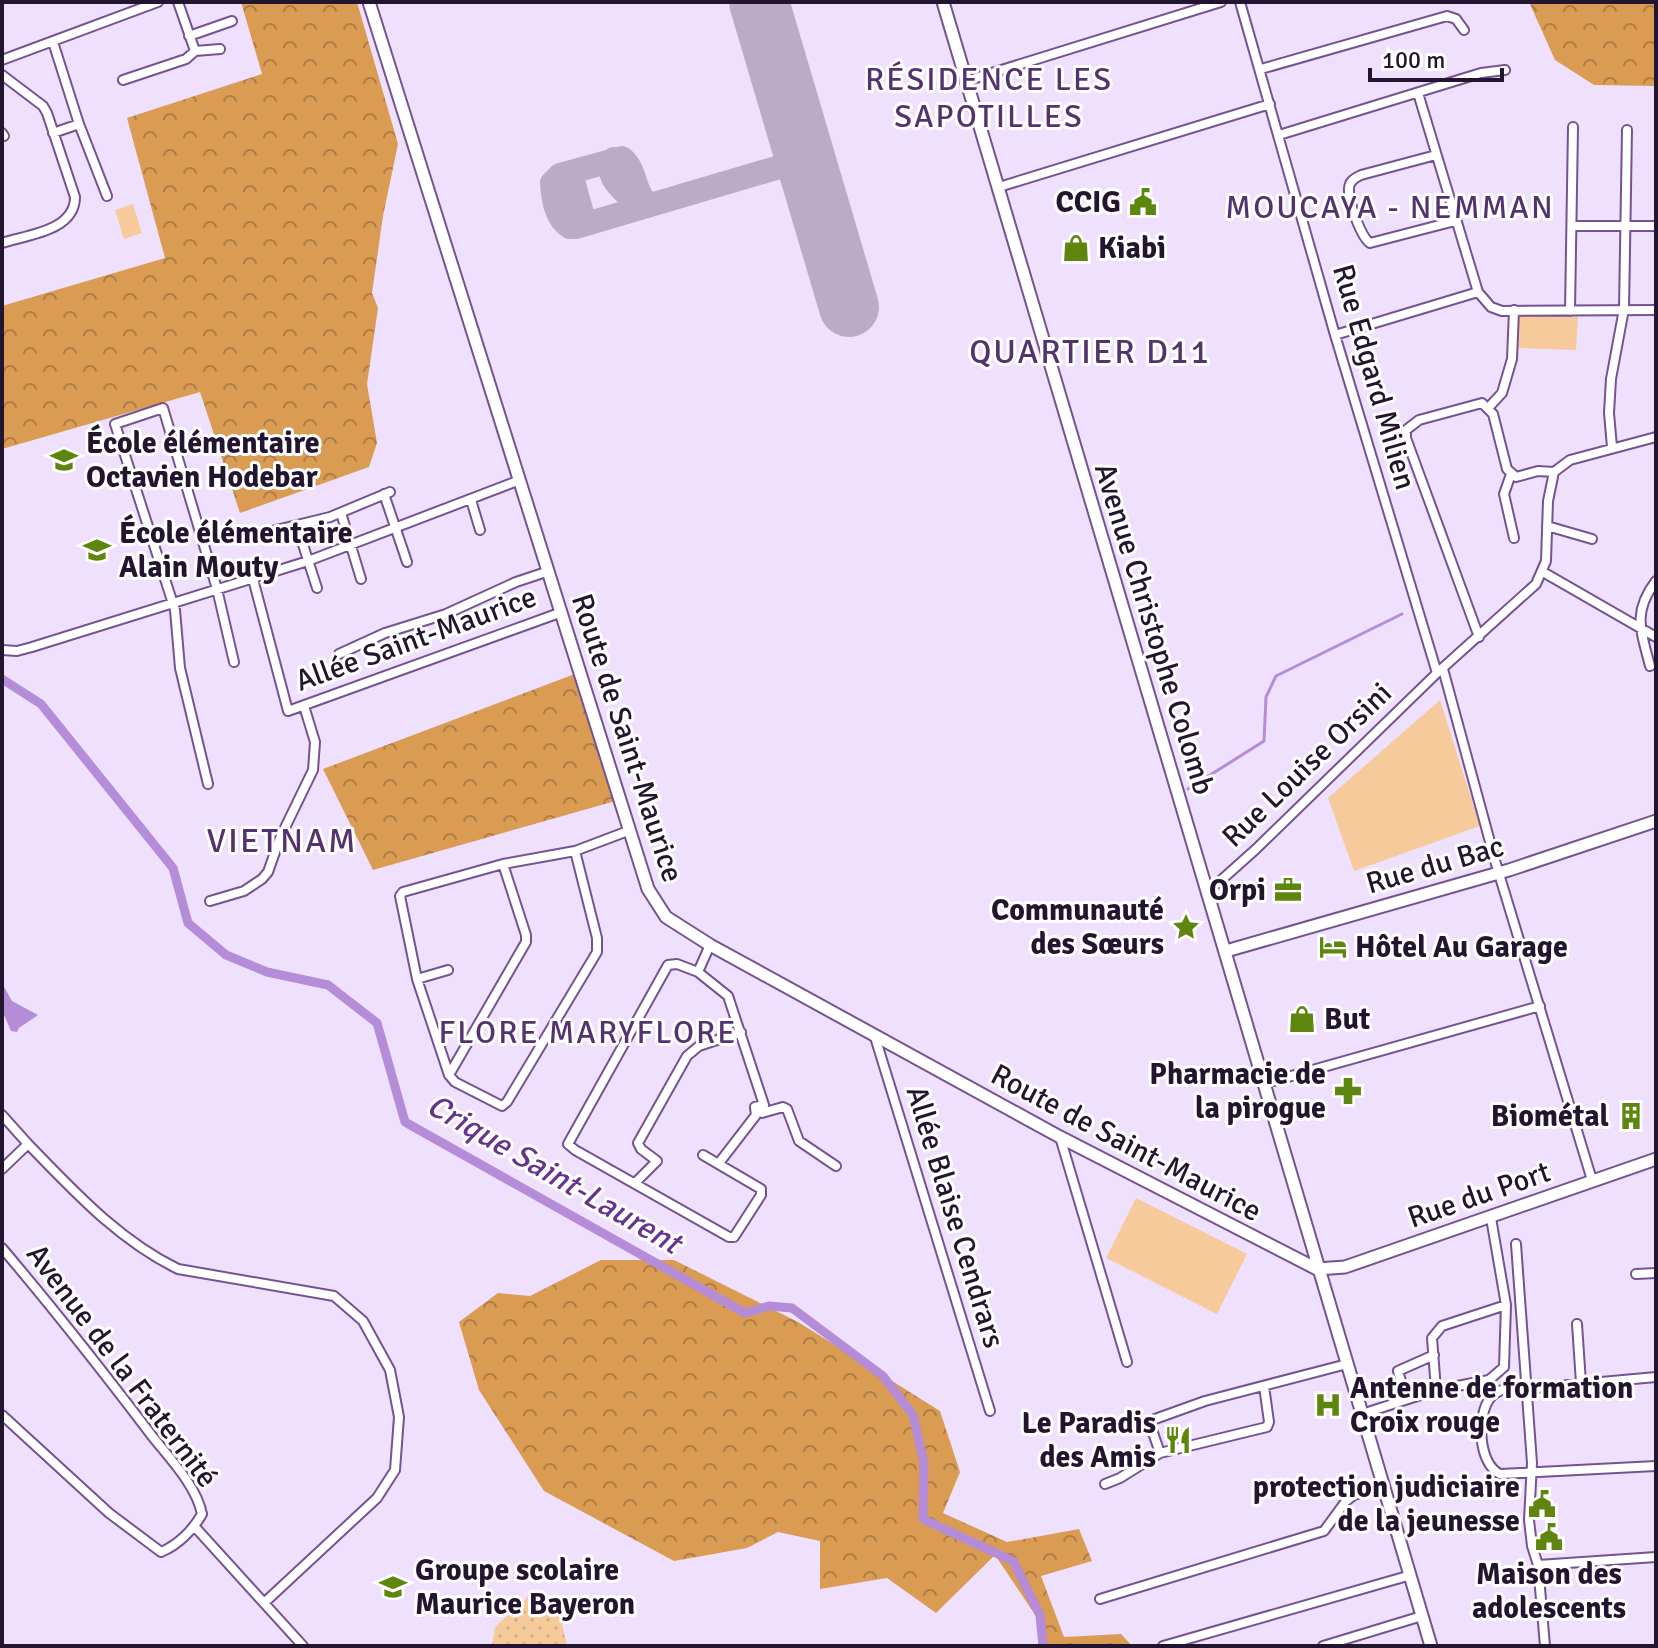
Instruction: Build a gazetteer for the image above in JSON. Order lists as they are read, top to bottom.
{
  "streets": {
    "street": [
      "Rue Edgard Milien",
      "Avenue Christophe Colomb",
      "Allée Saint-Maurice",
      "Route de Saint-Maurice",
      "Rue Louise Orsini",
      "Rue du Bac",
      "Rue du Port",
      "Allée Blaise Cendrars",
      "Avenue de la Fraternité"
    ]
  },
  "crossings": [
    ["Rue Edgard Milien", "Rue Louise Orsini"],
    ["Rue Edgard Milien", "Rue du Bac"],
    ["Rue Edgard Milien", "Rue du Port"],
    ["Avenue Christophe Colomb", "Route de Saint-Maurice"],
    ["Avenue Christophe Colomb", "Rue Louise Orsini"],
    ["Avenue Christophe Colomb", "Rue du Bac"],
    ["Avenue Christophe Colomb", "Rue du Port"],
    ["Allée Saint-Maurice", "Route de Saint-Maurice"],
    ["Route de Saint-Maurice", "Rue du Port"],
    ["Route de Saint-Maurice", "Allée Blaise Cendrars"]
  ],
  "districts": [
    "RÉSIDENCE LES SAPOTILLES",
    "MOUCAYA - NEMMAN",
    "QUARTIER D11",
    "VIETNAM",
    "FLORE MARYFLORE"
  ],
  "water": ["Crique Saint-Laurent"],
  "places": {
    "public building": ["CCIG", "protection judiciaire de la jeunesse", "Maison des adolescents"],
    "shop": ["Kiabi", "But"],
    "school or university": ["École élémentaire Octavien Hodebar", "École élémentaire Alain Mouty", "Groupe scolaire Maurice Bayeron"],
    "office": ["Orpi"],
    "place": ["Communauté des Sœurs"],
    "hotel": ["Hôtel Au Garage"],
    "pharmacy": ["Pharmacie de la pirogue"],
    "building": ["Biométal"],
    "hospital": ["Antenne de formation Croix rouge"],
    "restaurant": ["Le Paradis des Amis"]
  },
  "scale_bar": "100 m"
}
